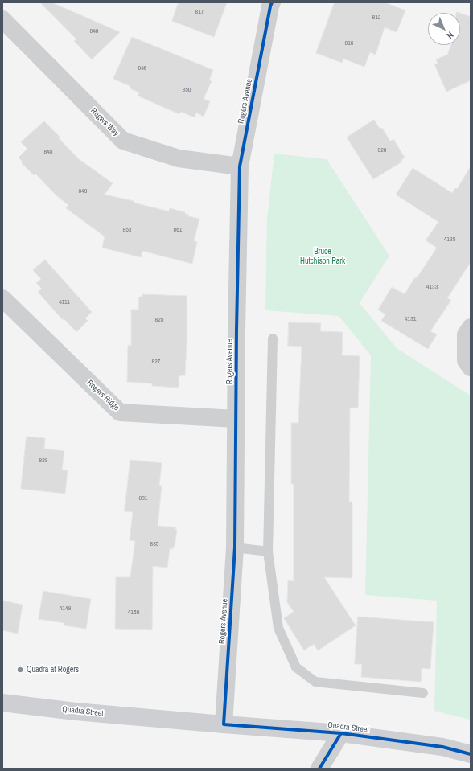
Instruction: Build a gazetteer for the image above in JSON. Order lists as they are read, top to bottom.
{
  "streets": {
    "main road": ["Quadra Street"],
    "street": ["Rogers Avenue", "Rogers Way", "Rogers Ridge"]
  },
  "crossings": [
    ["Rogers Avenue", "Rogers Way"],
    ["Rogers Avenue", "Rogers Ridge"],
    ["Rogers Avenue", "Quadra Street"]
  ],
  "parks": ["Bruce Hutchison Park"],
  "places": ["Quadra at Rogers"],
  "house_numbers": [
    "817",
    "812",
    "840",
    "816",
    "846",
    "850",
    "820",
    "845",
    "849",
    "853",
    "861",
    "4135",
    "4133",
    "4111",
    "4131",
    "825",
    "827",
    "829",
    "831",
    "835",
    "4148",
    "4150"
  ],
  "north": "bottom right"
}
